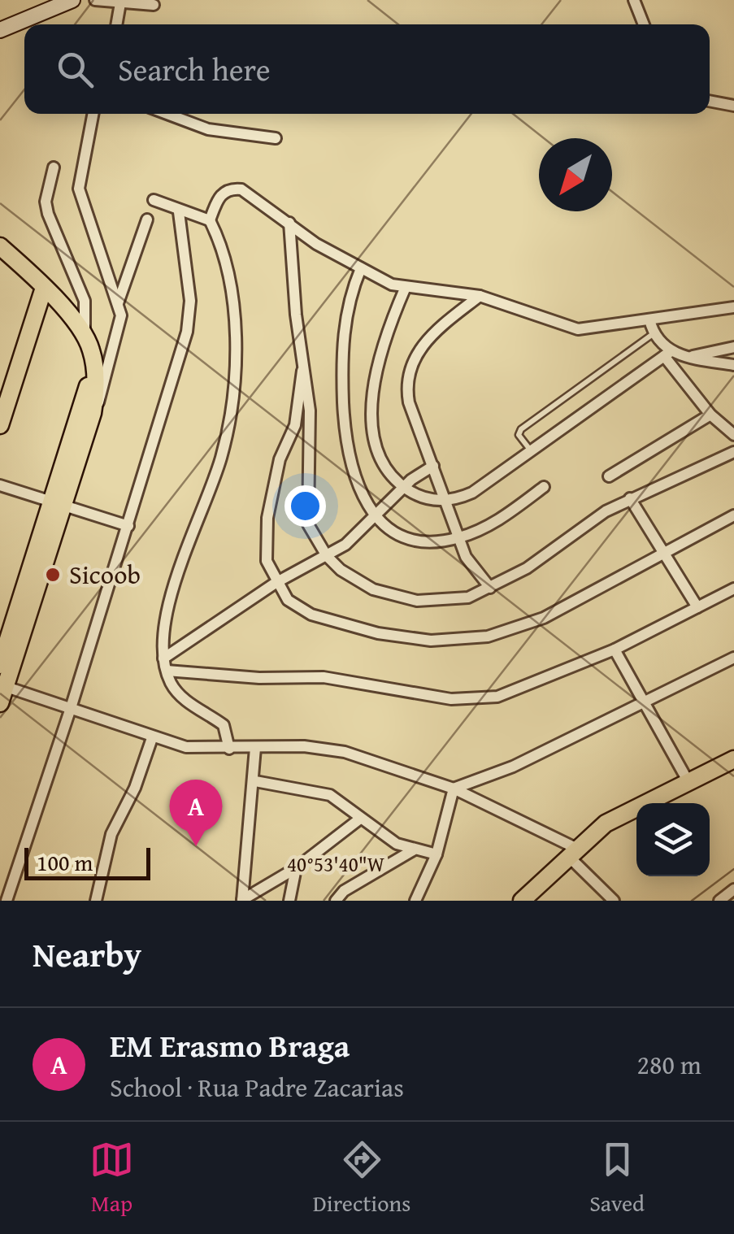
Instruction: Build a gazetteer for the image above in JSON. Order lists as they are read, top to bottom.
{
  "places": ["Sicoob"],
  "scale_bar": "100 m",
  "north": "bottom left",
  "page": {
    "search": "Search here",
    "pins": "A",
    "scale": "100 m",
    "heading": "Nearby",
    "list": [
      {
        "mark": "A",
        "name": "EM Erasmo Braga",
        "note": "School · Rua Padre Zacarias",
        "value": "280 m"
      }
    ],
    "nav": ["Map", "Directions", "Saved"]
  },
  "coordinates": ["40°53'40\"W"]
}
